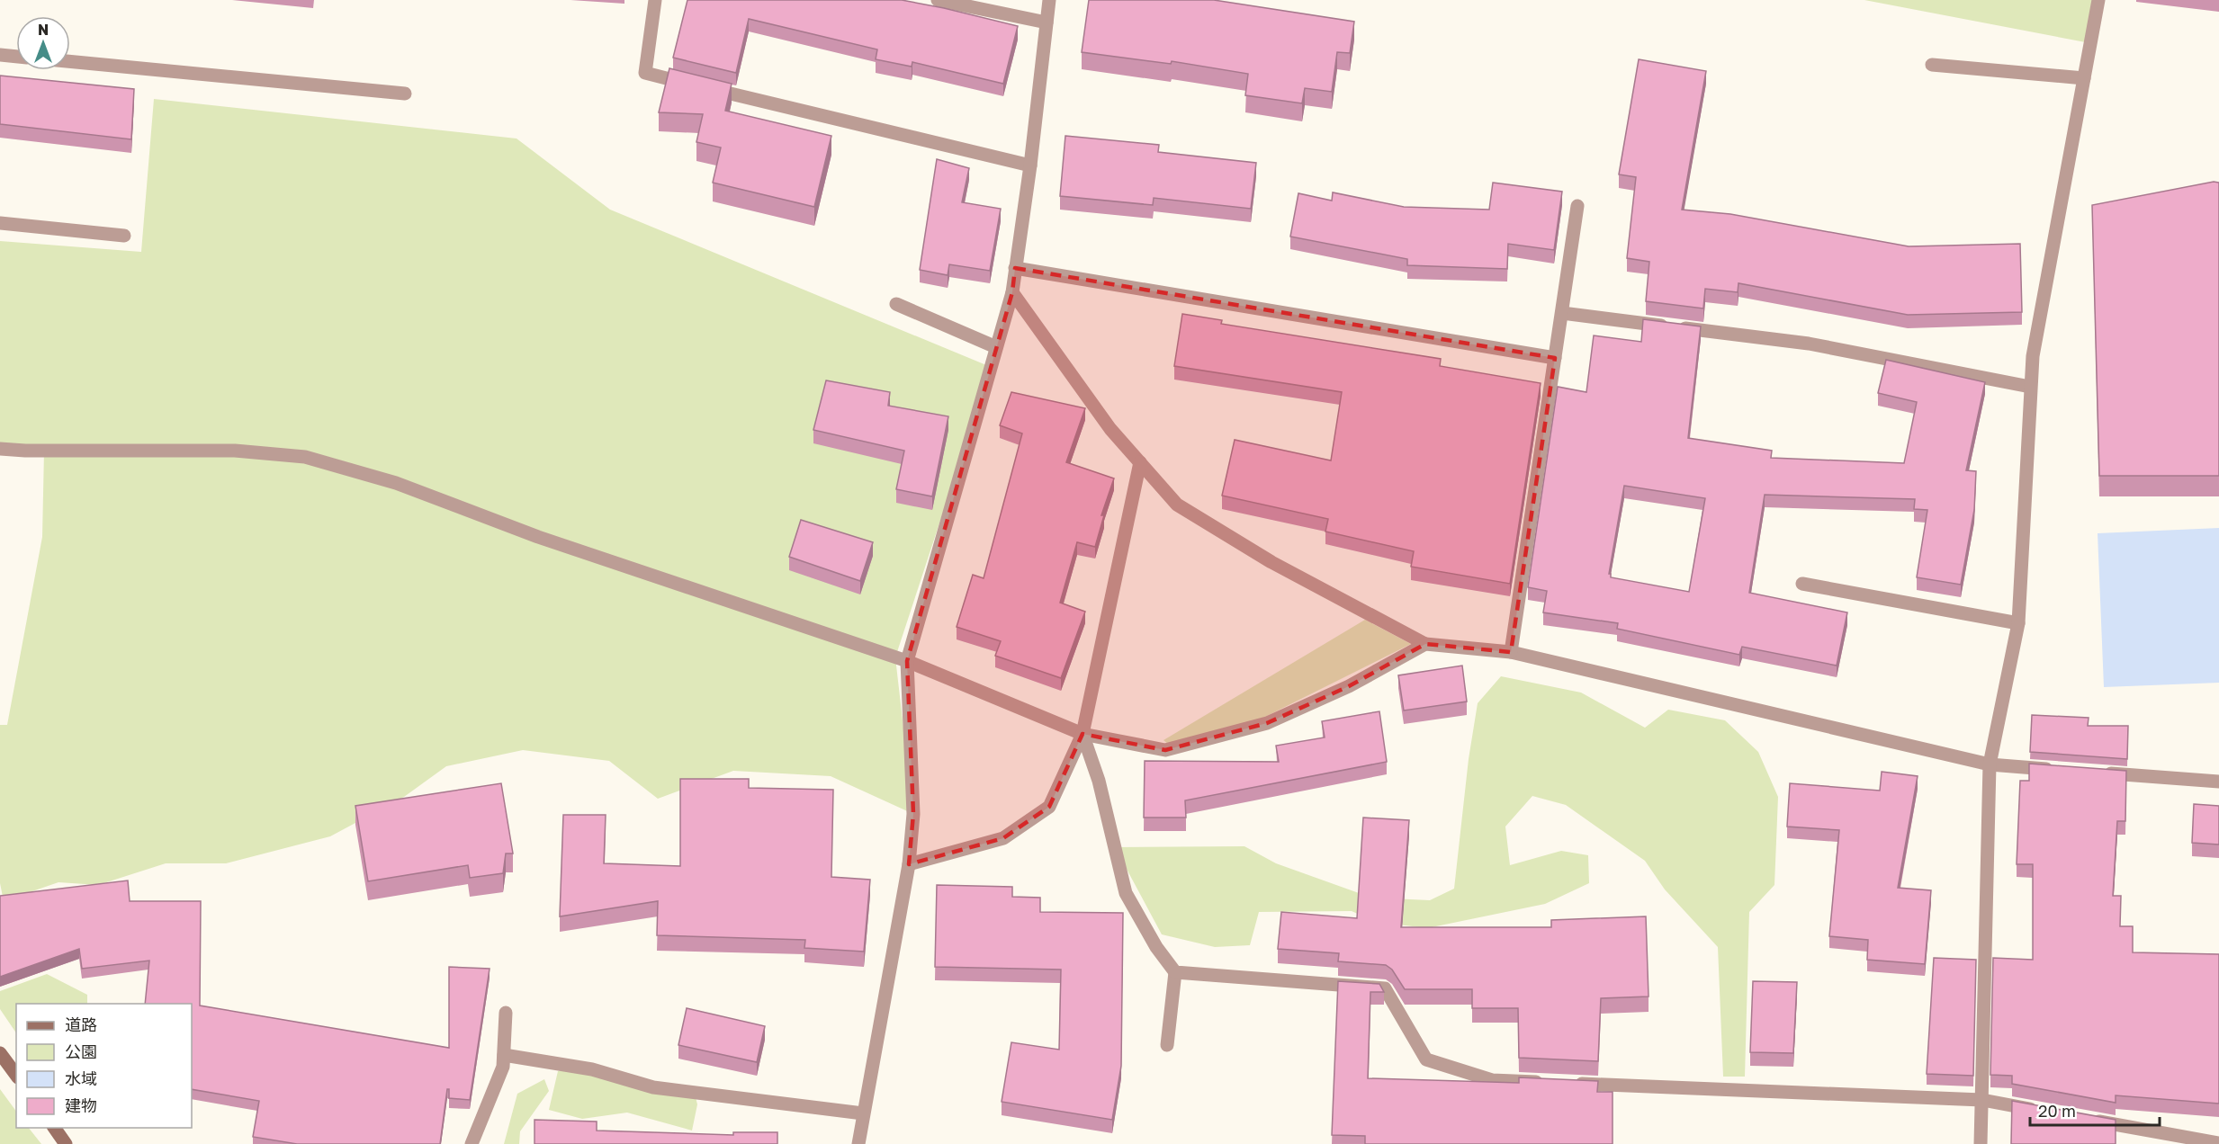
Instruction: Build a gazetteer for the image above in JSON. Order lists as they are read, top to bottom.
{
  "legend": [
    "道路",
    "公園",
    "水域",
    "建物"
  ],
  "scale_bar": "20 m",
  "north": "top"
}
